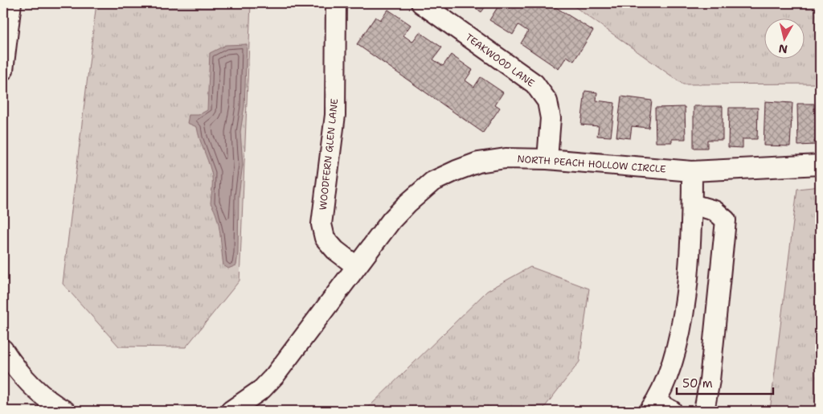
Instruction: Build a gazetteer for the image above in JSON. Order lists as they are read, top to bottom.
{
  "streets": {
    "street": ["TEAKWOOD LANE", "WOODFERN GLEN LANE", "NORTH PEACH HOLLOW CIRCLE"]
  },
  "crossings": [
    ["TEAKWOOD LANE", "NORTH PEACH HOLLOW CIRCLE"],
    ["WOODFERN GLEN LANE", "NORTH PEACH HOLLOW CIRCLE"]
  ],
  "scale_bar": "50 m",
  "north": "bottom"
}
